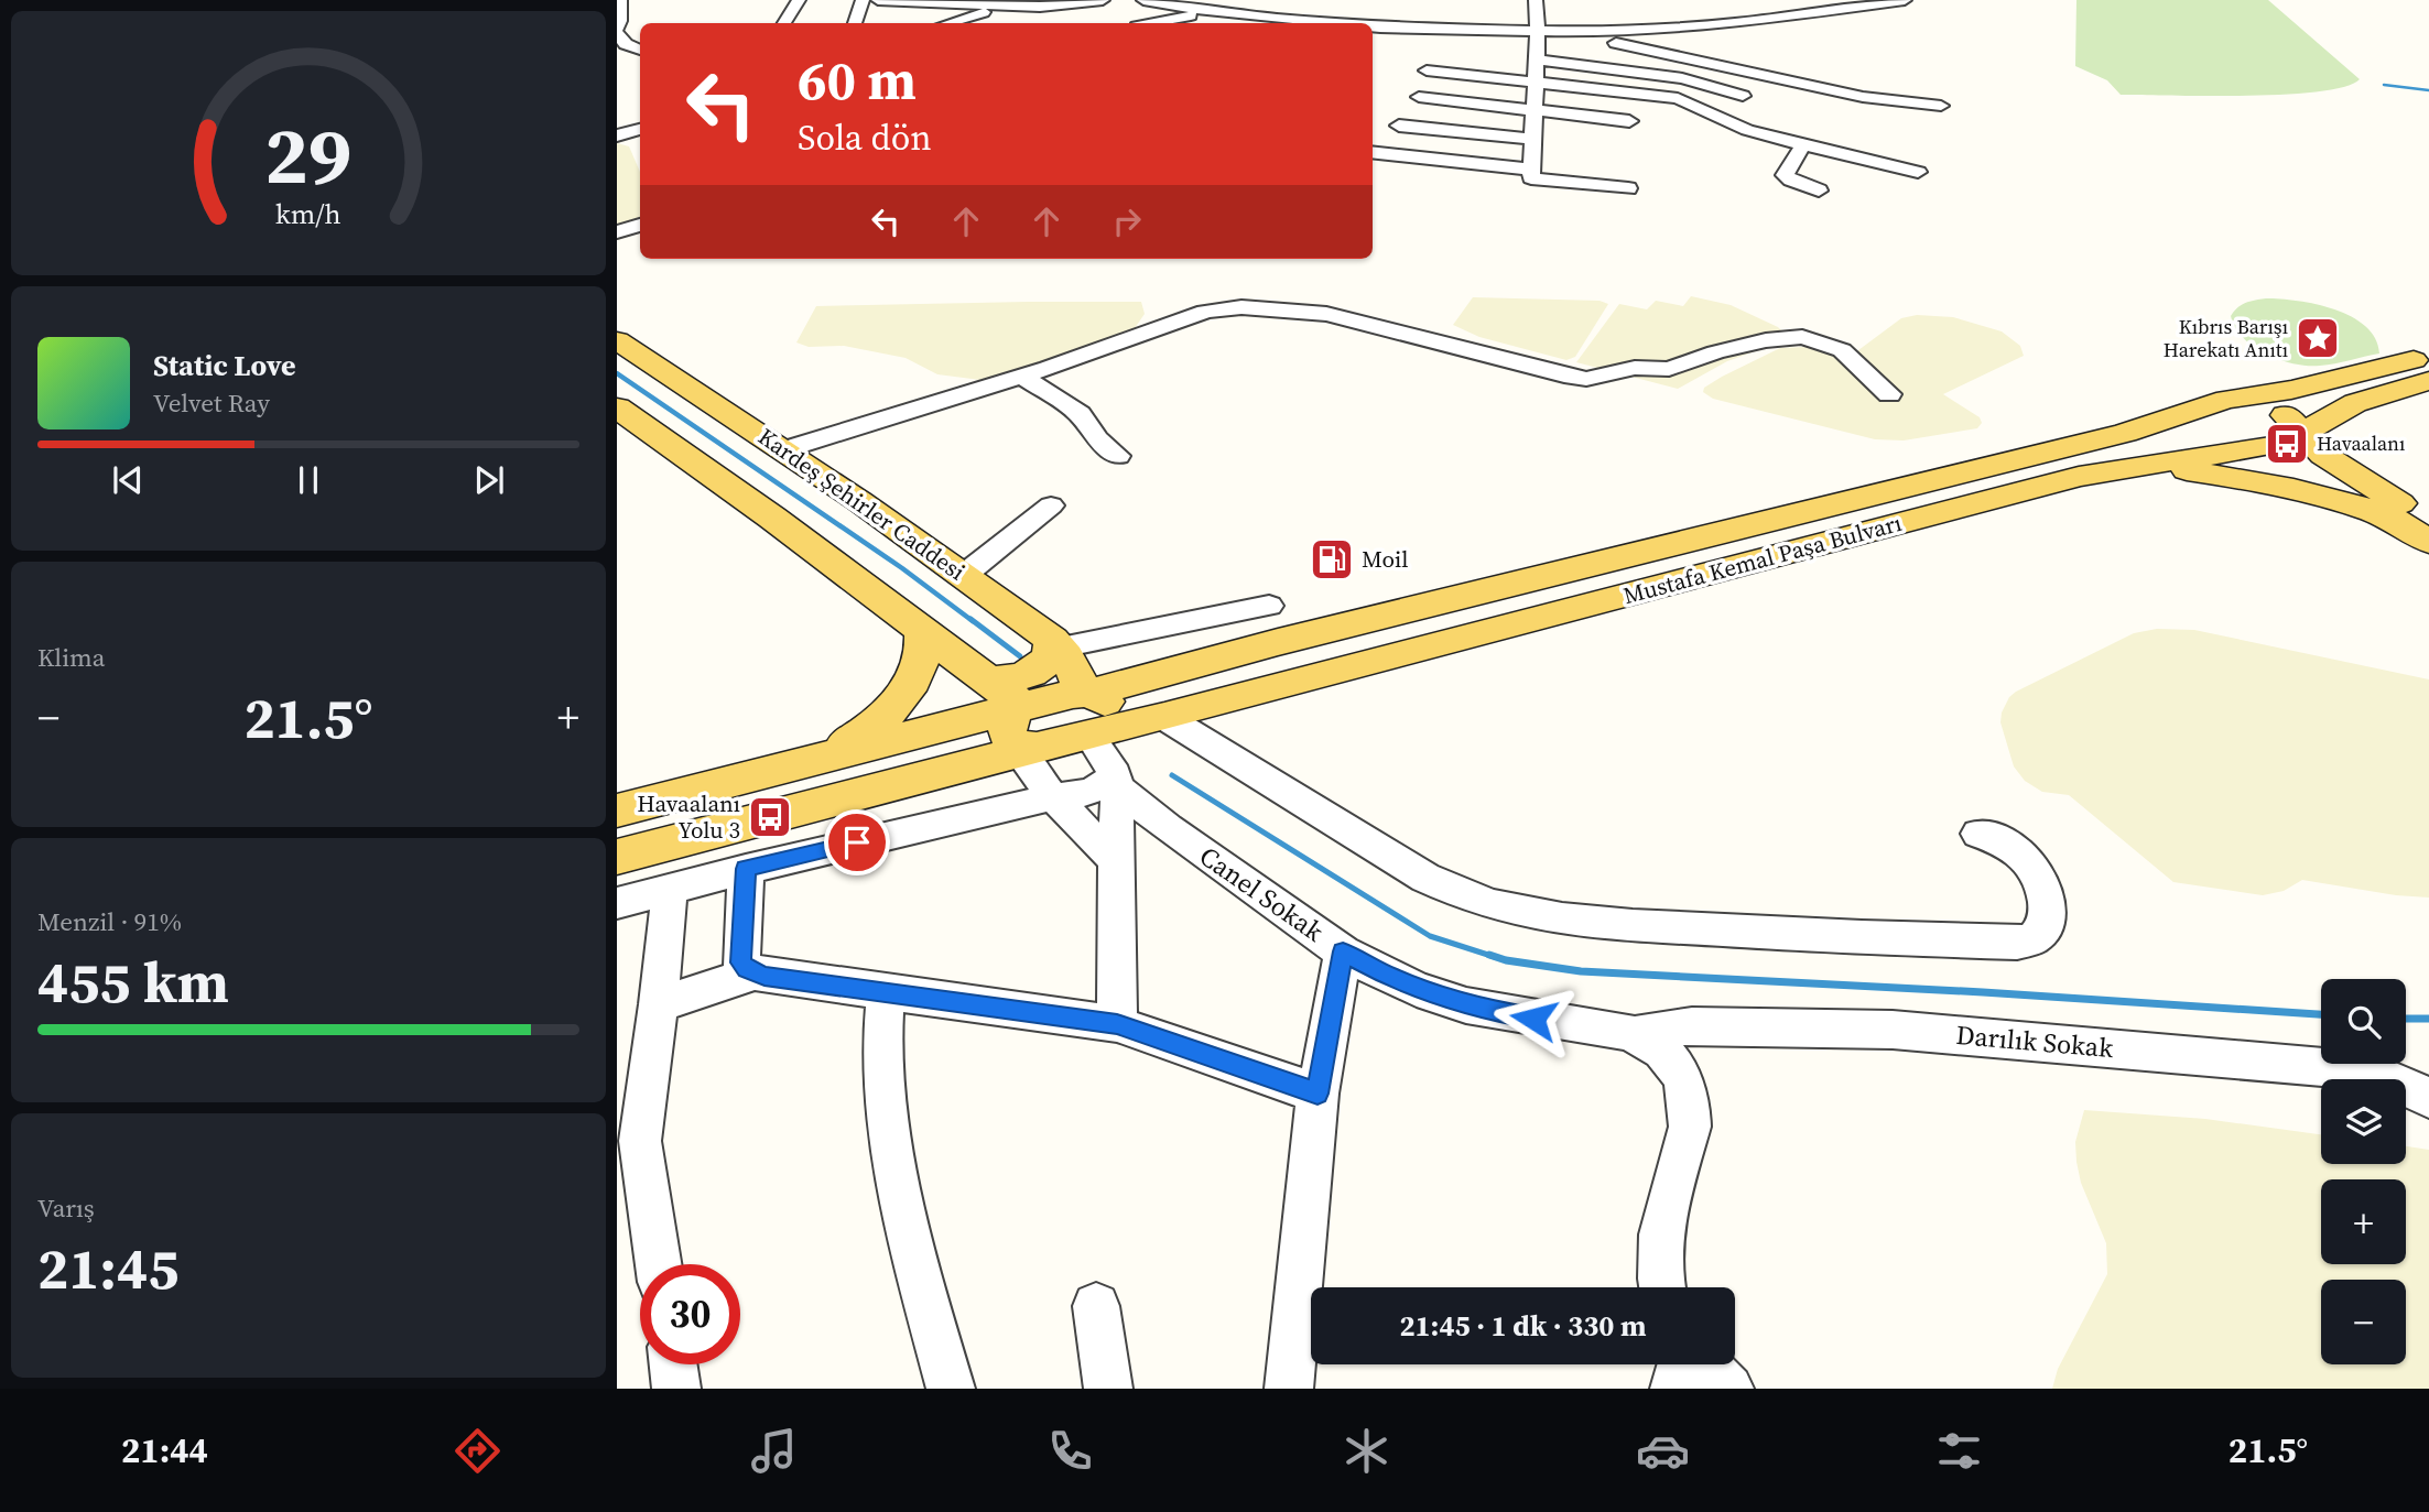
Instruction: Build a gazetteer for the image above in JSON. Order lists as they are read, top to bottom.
{
  "streets": {
    "main road": ["Kardeş Şehirler Caddesi", "Mustafa Kemal Paşa Bulvarı"],
    "street": ["Canel Sokak", "Darılık Sokak"]
  },
  "crossings": [
    ["Kardeş Şehirler Caddesi", "Mustafa Kemal Paşa Bulvarı"],
    ["Kardeş Şehirler Caddesi", "Canel Sokak"],
    ["Mustafa Kemal Paşa Bulvarı", "Canel Sokak"],
    ["Canel Sokak", "Darılık Sokak"]
  ],
  "places": {
    "place": ["Kıbrıs Barışı Harekatı Anıtı"],
    "bus stop": ["Havaalanı", "Havaalanı Yolu 3"],
    "fuel station": ["Moil"]
  },
  "page": {
    "turn": ["60 m", "Sola dön"],
    "song": ["Static Love", "Velvet Ray"],
    "tile": [
      "Klima",
      ["Menzil · 91%", "455 km"],
      ["Varış", "21:45"]
    ],
    "heat": ["−", "21.5°", "+"],
    "map_buttons": ["+", "−"],
    "limit": "30",
    "trip": "21:45 · 1 dk · 330 m",
    "tabs": ["21:44", "21.5°"],
    "gauge": ["29", "km/h"]
  }
}
